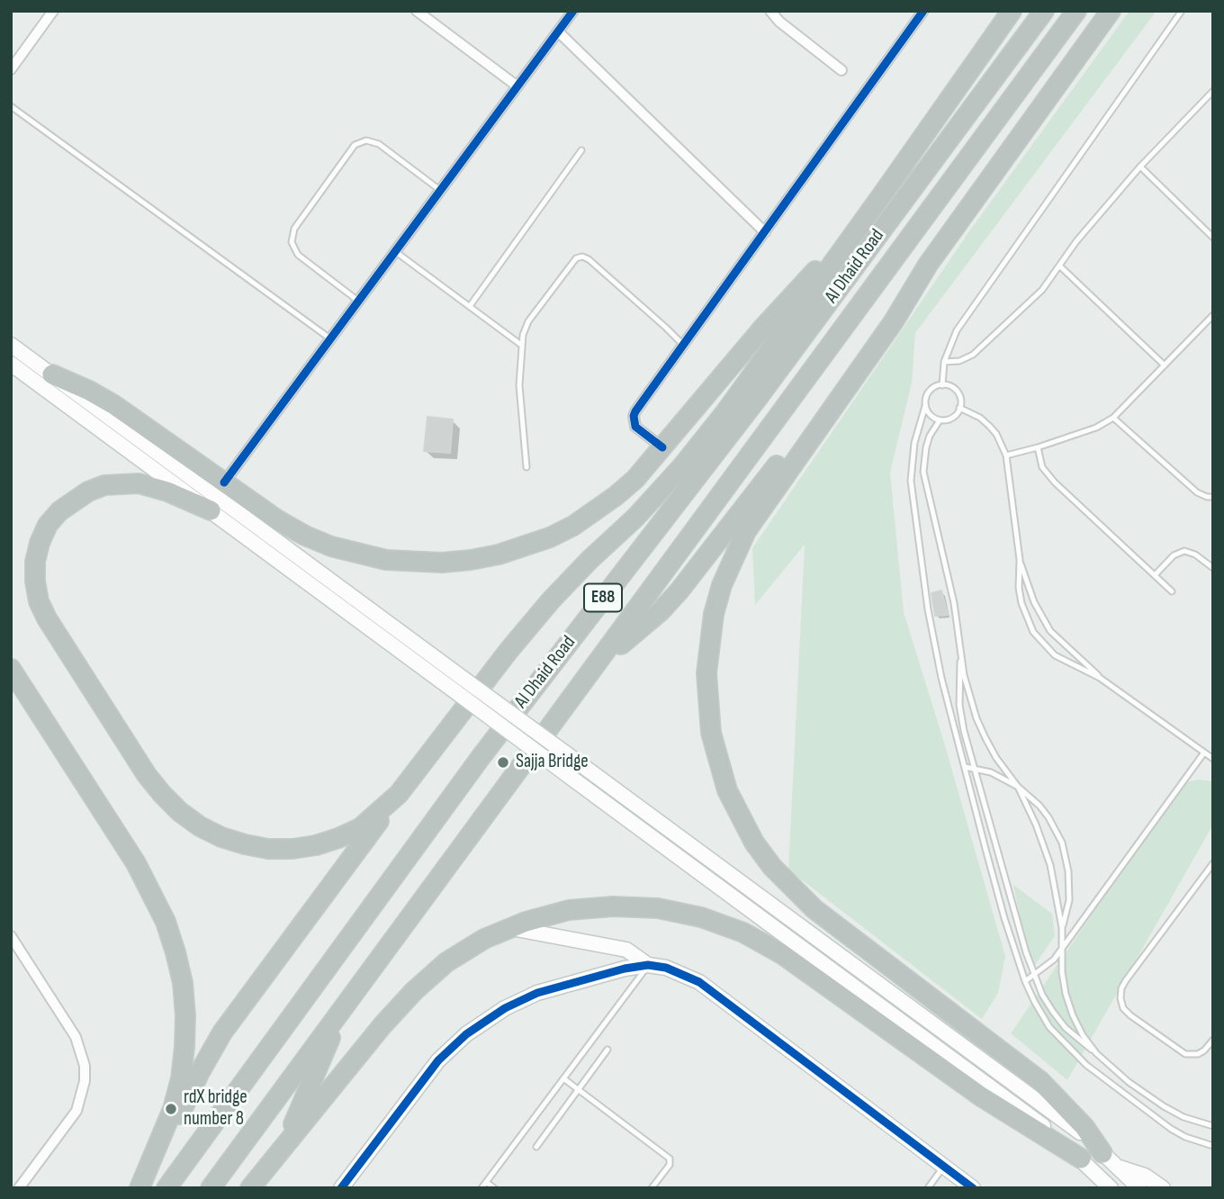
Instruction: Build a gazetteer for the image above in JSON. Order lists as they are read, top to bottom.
{
  "streets": {
    "highway": ["Al Dhaid Road", "E88"]
  },
  "places": ["Sajja Bridge", "rdX bridge number 8"]
}
